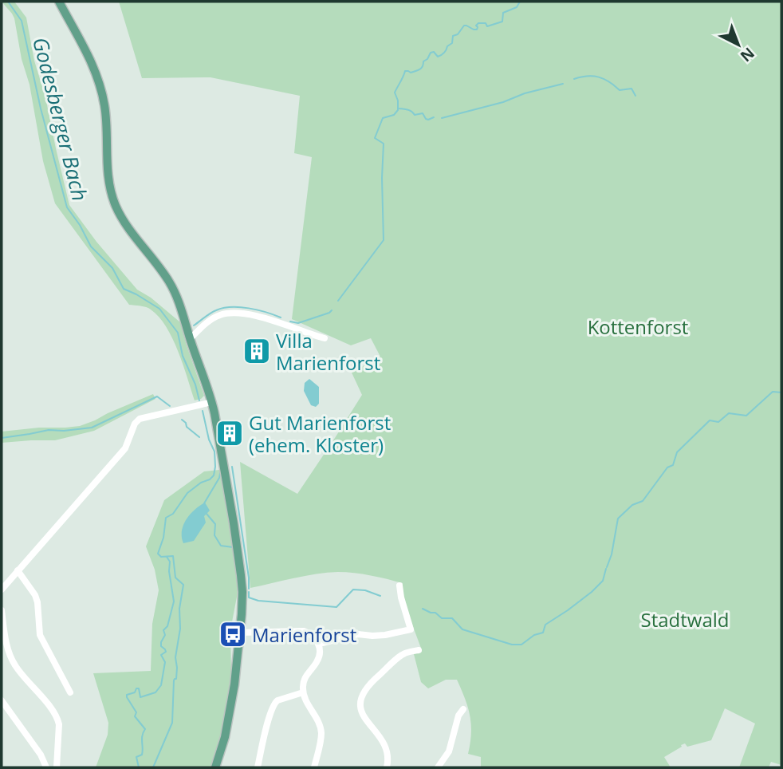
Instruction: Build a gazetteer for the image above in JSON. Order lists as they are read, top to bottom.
{
  "water": ["Godesberger Bach"],
  "parks": ["Kottenforst", "Stadtwald"],
  "places": {
    "building": ["Villa Marienforst", "Gut Marienforst (ehem. Kloster)"],
    "bus stop": ["Marienforst"]
  },
  "north": "bottom right"
}
